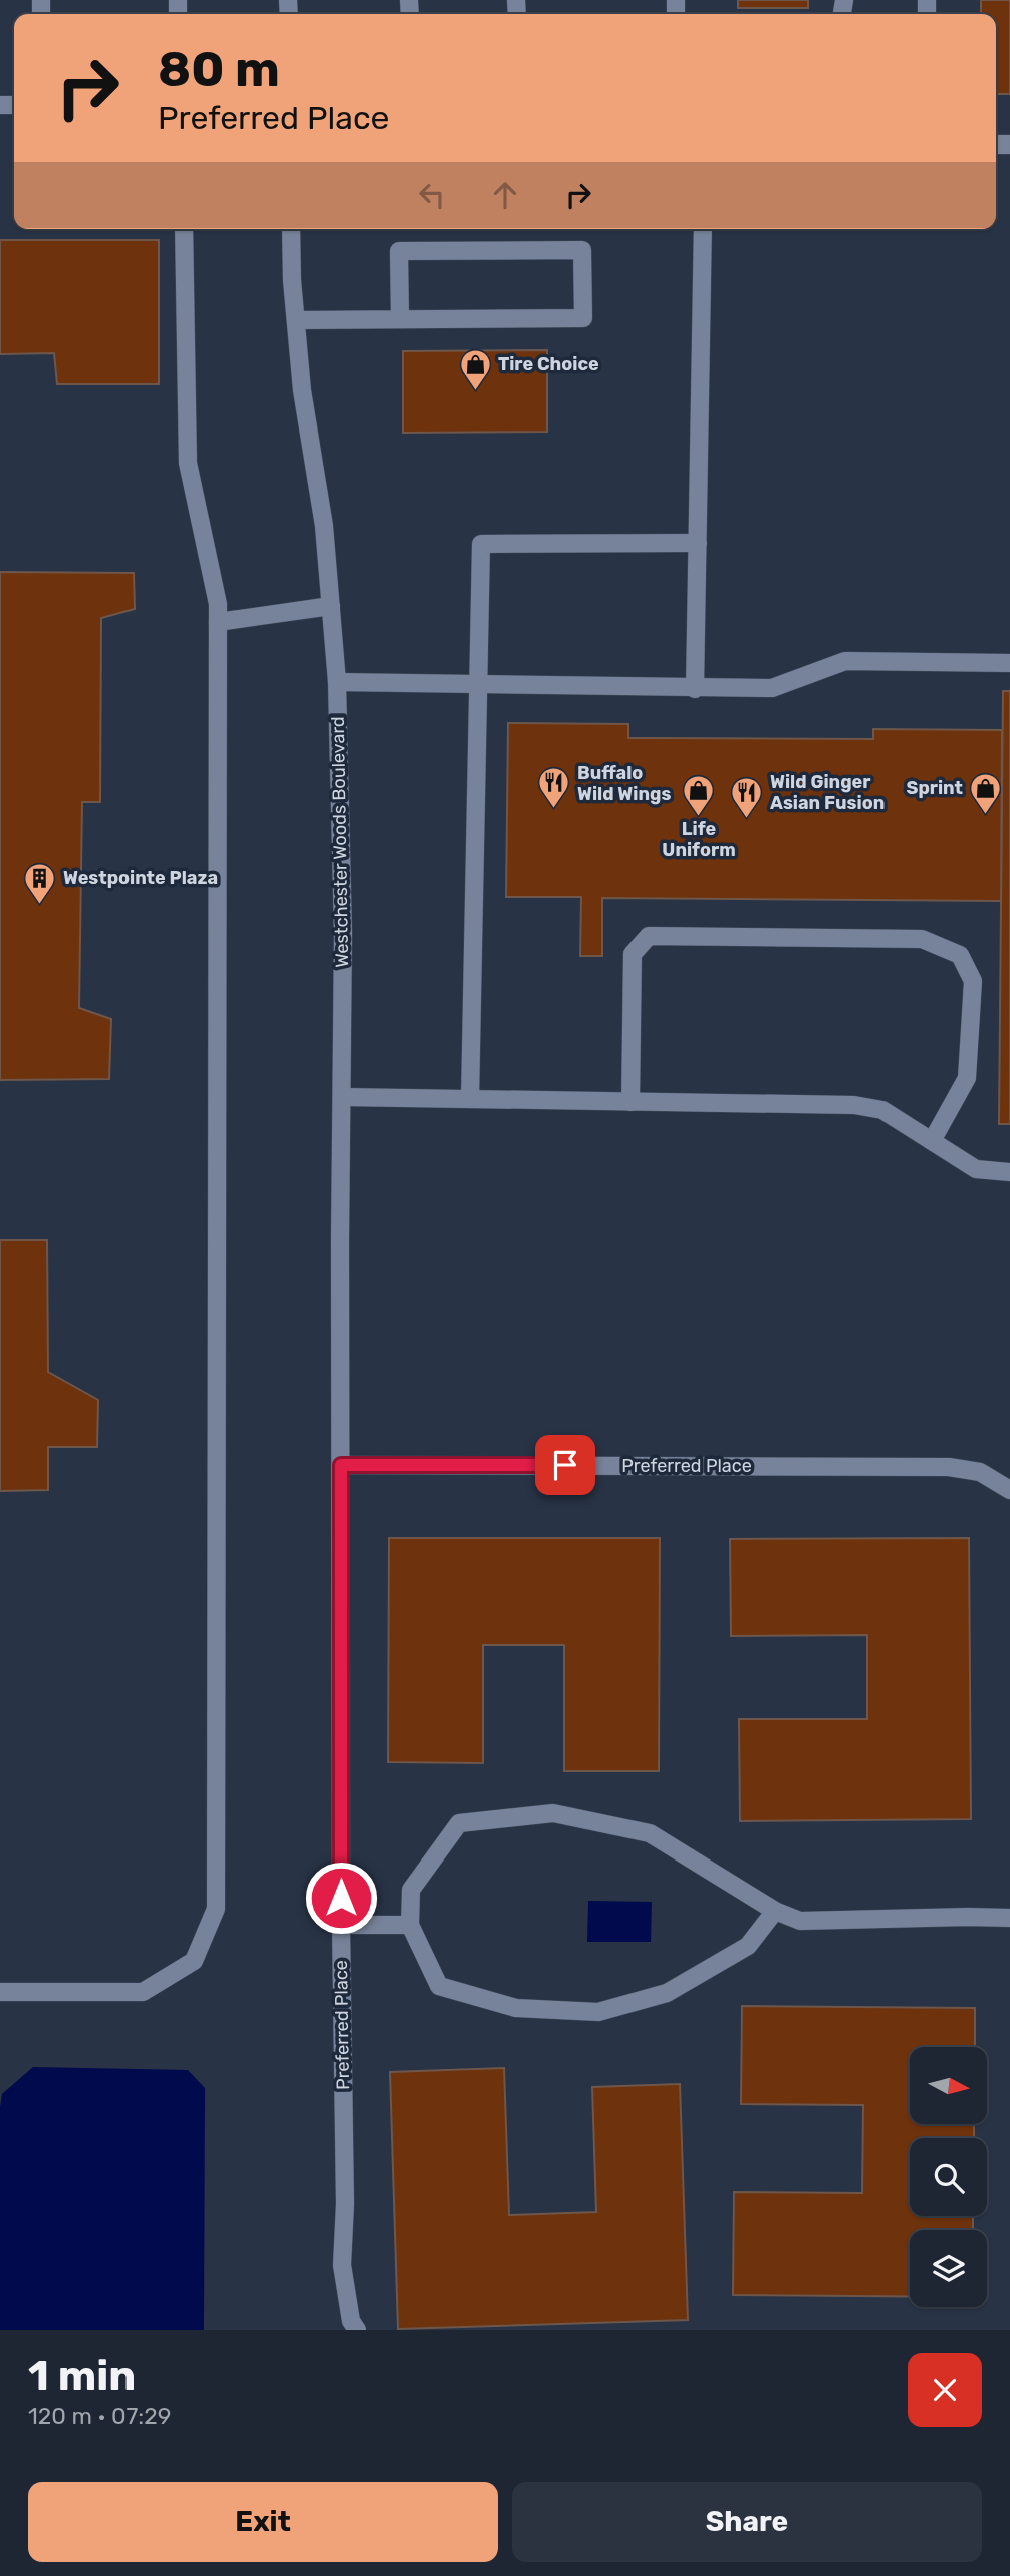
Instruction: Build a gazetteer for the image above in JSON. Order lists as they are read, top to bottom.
{
  "streets": {
    "street": ["Westchester Woods Boulevard", "Preferred Place"]
  },
  "crossings": [
    ["Westchester Woods Boulevard", "Preferred Place"]
  ],
  "places": {
    "shop": ["Tire Choice", "Sprint", "Life Uniform"],
    "restaurant": ["Buffalo Wild Wings", "Wild Ginger Asian Fusion"],
    "building": ["Westpointe Plaza"]
  },
  "north": "right",
  "page": {
    "turn": ["80 m", "Preferred Place"],
    "heading": ["1 min", "120 m · 07:29"],
    "buttons": ["Exit", "Share"]
  }
}
